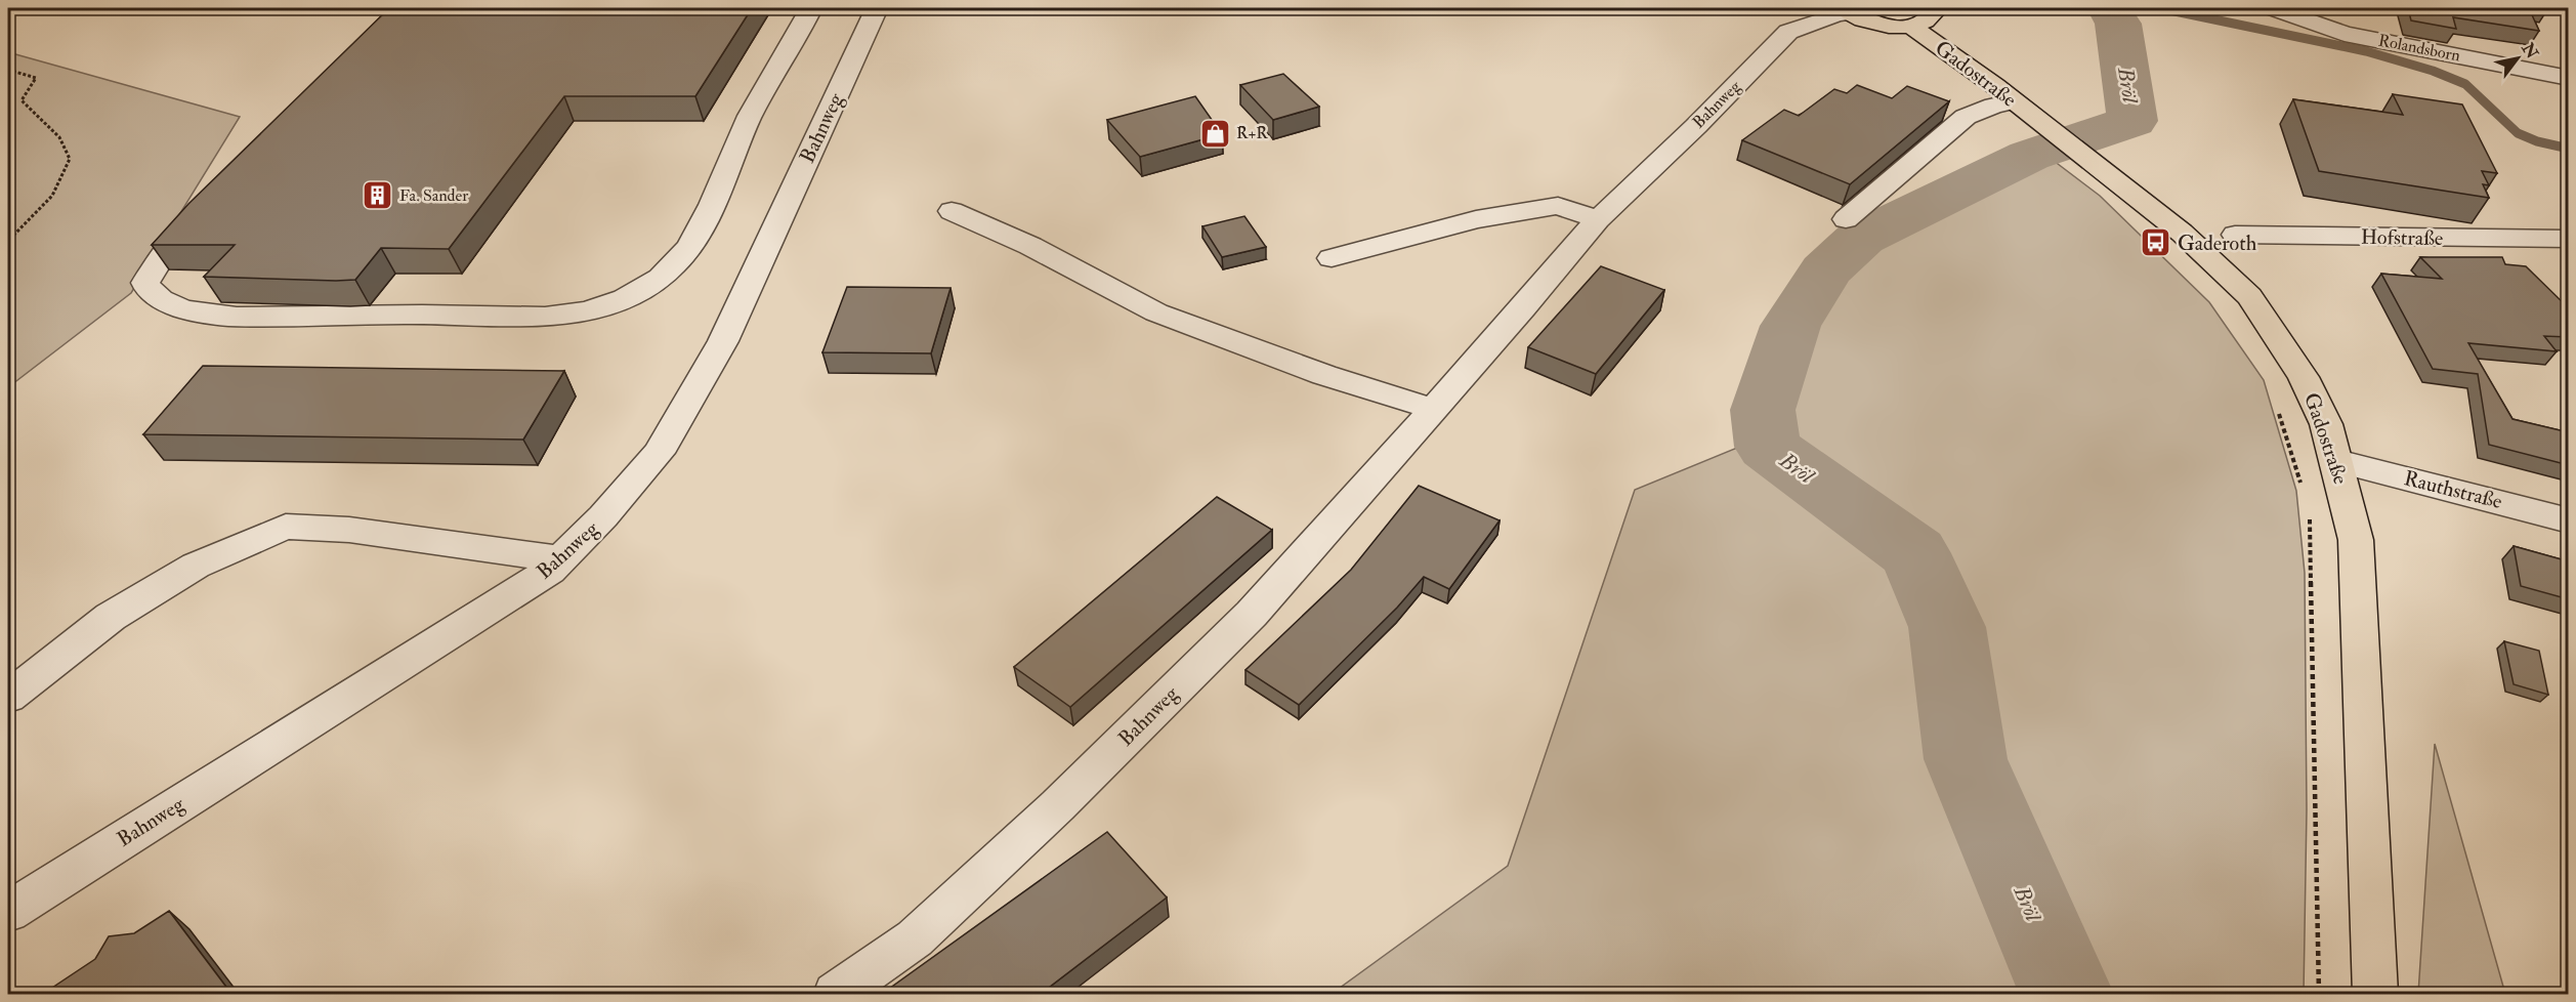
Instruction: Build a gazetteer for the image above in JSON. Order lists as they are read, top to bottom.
{
  "streets": {
    "main road": ["Gadostraße"],
    "street": [
      "Rolandsborn",
      "Bahnweg",
      "Hofstraße",
      "Rauthstraße"
    ]
  },
  "crossings": [
    ["Gadostraße", "Rauthstraße"]
  ],
  "water": ["Bröl"],
  "places": {
    "shop": ["R+R"],
    "building": ["Fa. Sander"],
    "bus stop": ["Gaderoth"]
  },
  "north": "top right"
}
